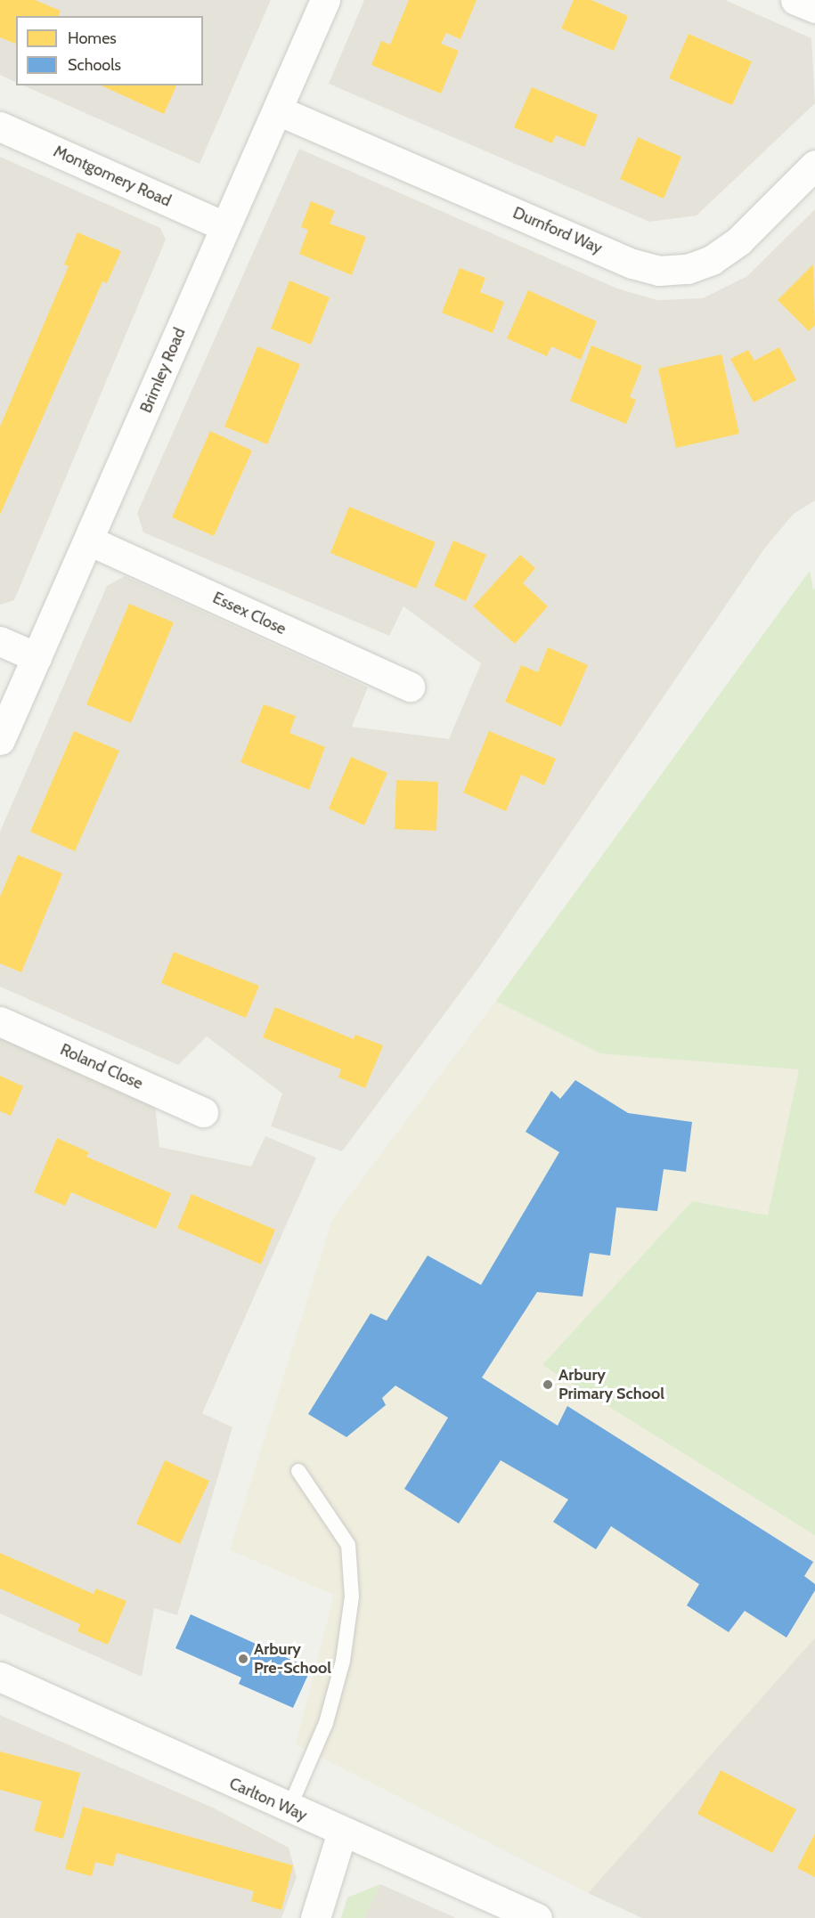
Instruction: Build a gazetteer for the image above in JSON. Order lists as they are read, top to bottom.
{
  "streets": {
    "street": [
      "Montgomery Road",
      "Durnford Way",
      "Brimley Road",
      "Essex Close",
      "Roland Close",
      "Carlton Way"
    ]
  },
  "crossings": [
    ["Montgomery Road", "Brimley Road"],
    ["Durnford Way", "Brimley Road"],
    ["Brimley Road", "Essex Close"]
  ],
  "places": ["Arbury Primary School", "Arbury Pre-School"],
  "legend": ["Homes", "Schools"]
}
